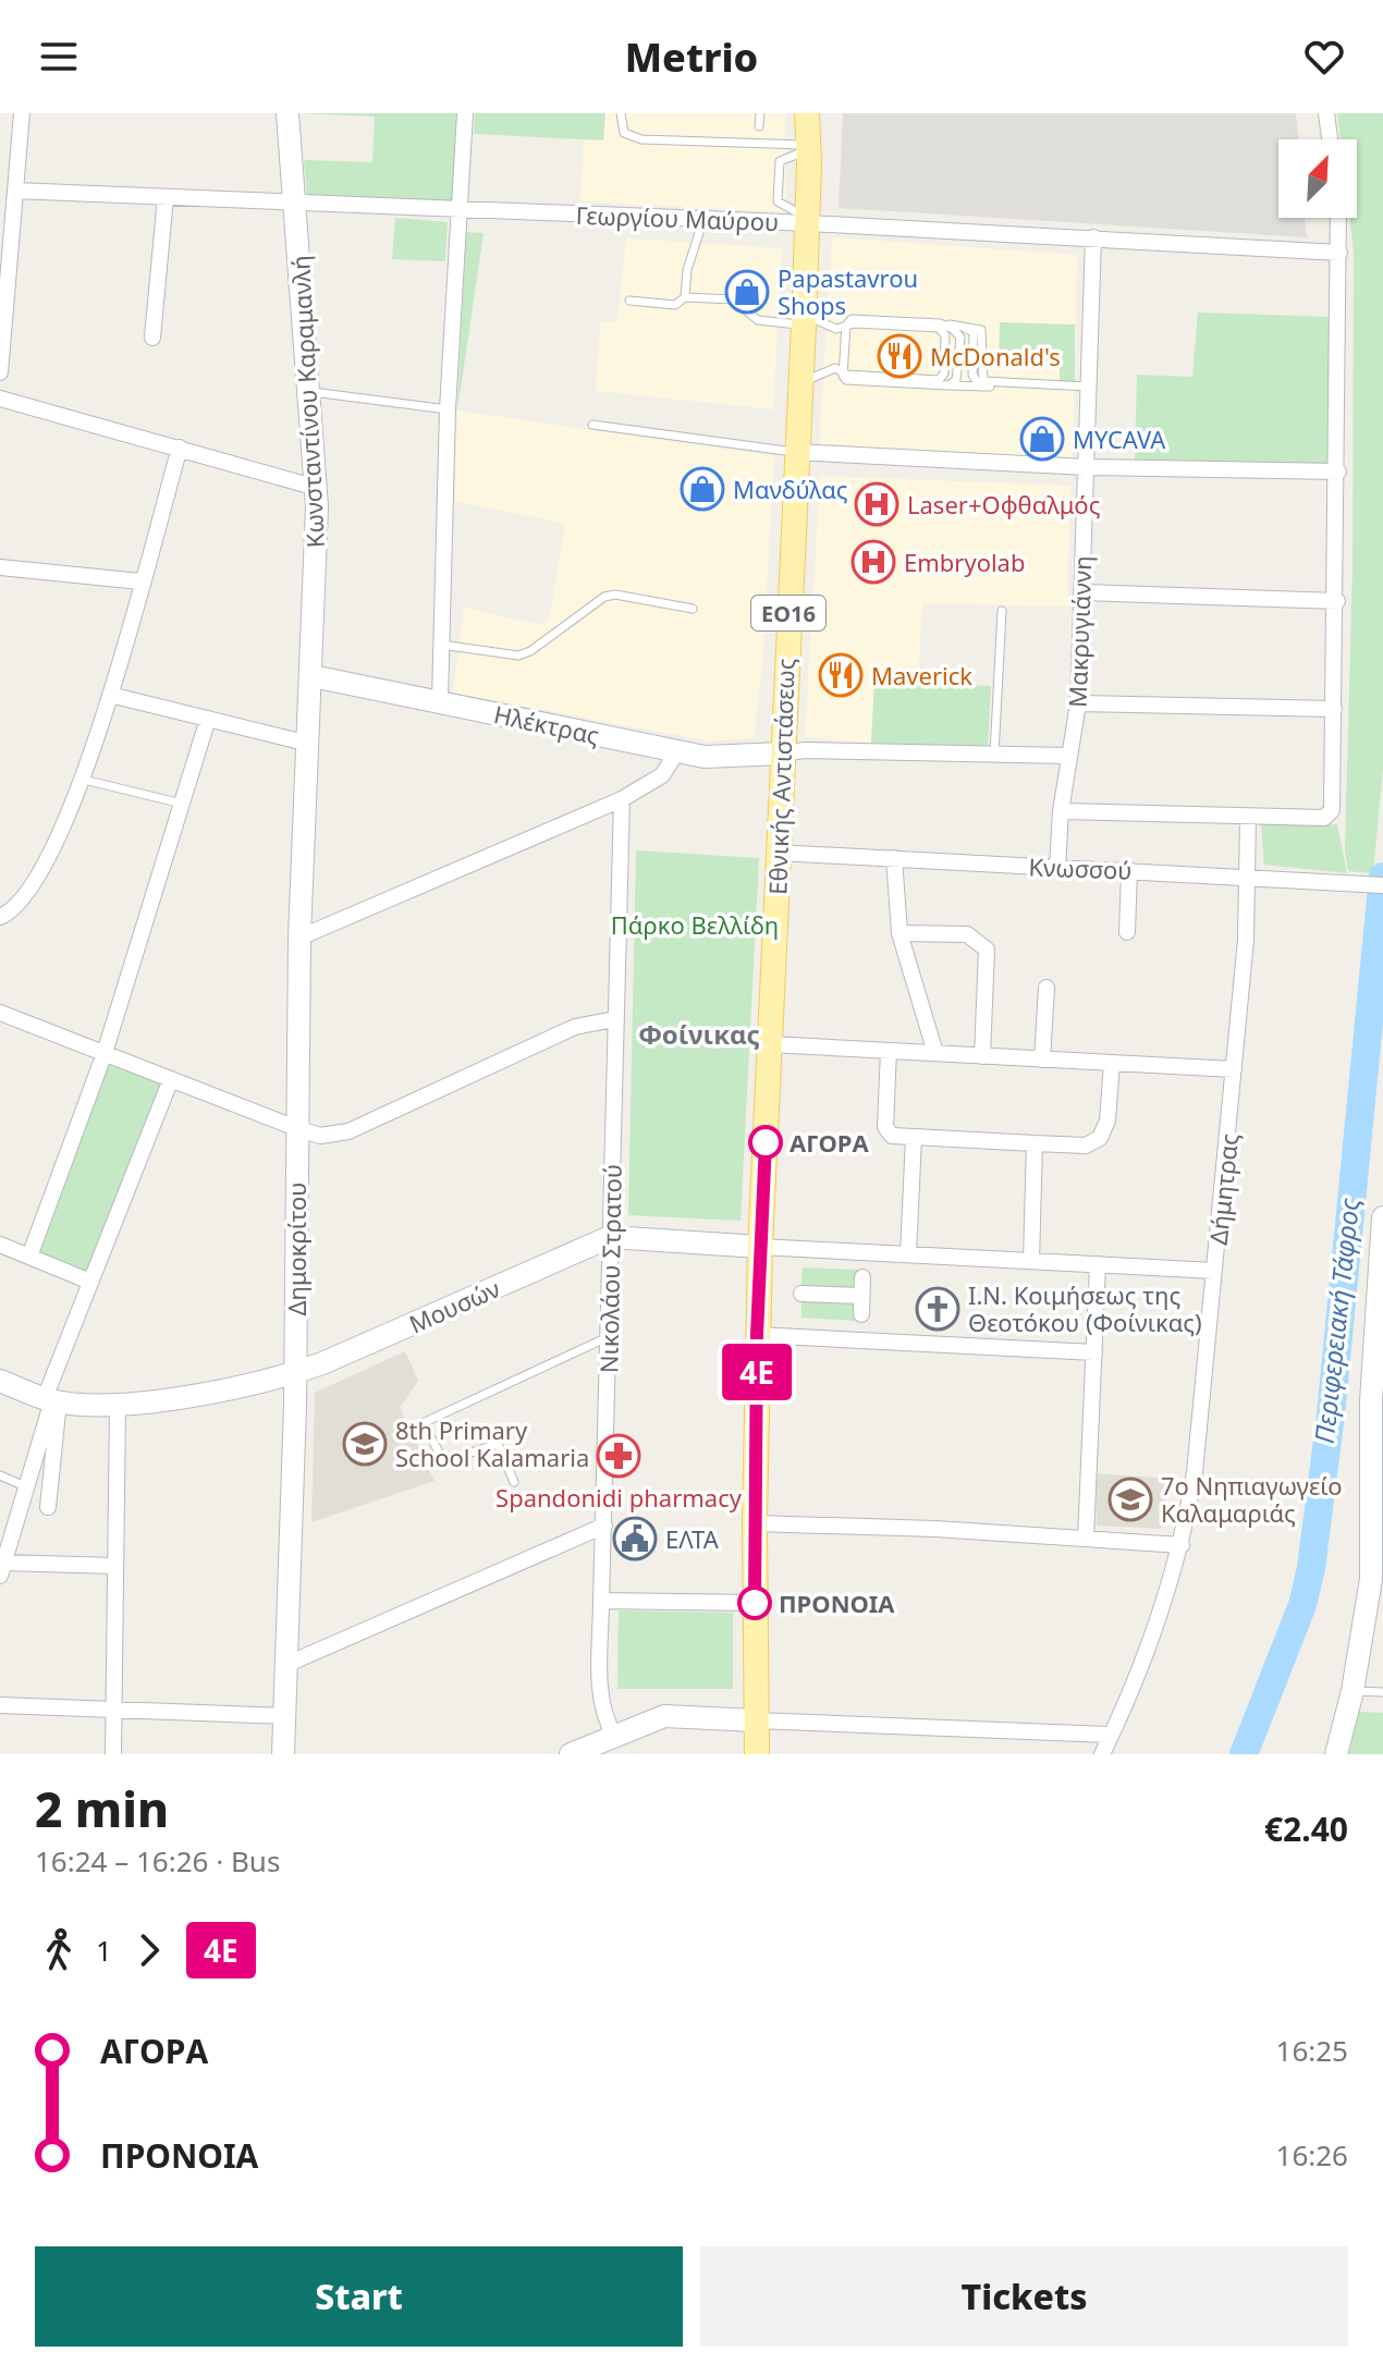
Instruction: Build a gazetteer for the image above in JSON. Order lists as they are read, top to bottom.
{
  "streets": {
    "main road": [
      "Κωνσταντίνου Καραμανλή",
      "ΕΟ16",
      "Ηλέκτρας",
      "Εθνικής Αντιστάσεως",
      "Δημοκρίτου",
      "Μουσών"
    ],
    "street": [
      "Γεωργίου Μαύρου",
      "Μακρυγιάννη",
      "Κνωσσού",
      "Δήμητρας",
      "Νικολάου Στρατού"
    ]
  },
  "crossings": [
    ["Γεωργίου Μαύρου", "Κωνσταντίνου Καραμανλή"],
    ["Γεωργίου Μαύρου", "Μακρυγιάννη"],
    ["Γεωργίου Μαύρου", "Εθνικής Αντιστάσεως"],
    ["Κωνσταντίνου Καραμανλή", "Ηλέκτρας"],
    ["Κωνσταντίνου Καραμανλή", "Δημοκρίτου"],
    ["Μακρυγιάννη", "Κνωσσού"],
    ["Ηλέκτρας", "Εθνικής Αντιστάσεως"],
    ["Εθνικής Αντιστάσεως", "Κνωσσού"],
    ["Κνωσσού", "Δήμητρας"],
    ["Δημοκρίτου", "Μουσών"],
    ["Νικολάου Στρατού", "Μουσών"]
  ],
  "districts": ["Φοίνικας"],
  "water": ["Περιφερειακή Τάφρος"],
  "parks": ["Πάρκο Βελλίδη"],
  "places": {
    "shop": ["Papastavrou Shops", "MYCAVA", "Μανδύλας"],
    "restaurant": ["McDonald's", "Maverick"],
    "hospital": ["Laser+Οφθαλμός", "Embryolab"],
    "other": ["ΑΓΟΡΑ", "ΠΡΟΝΟΙΑ"],
    "church": ["Ι.Ν. Κοιμήσεως της Θεοτόκου (Φοίνικας)"],
    "school or university": ["8th Primary School Kalamaria", "7ο Νηπιαγωγείο Καλαμαριάς"],
    "pharmacy": ["Spandonidi pharmacy"],
    "public building": ["ΕΛΤΑ"]
  },
  "lines": ["bus line 4Ε"],
  "north": "top right",
  "page": {
    "header": "Metrio",
    "on_map": "4Ε",
    "heading": ["2 min", "16:24 – 16:26 · Bus", "€2.40"],
    "legs": ["1", "4Ε"],
    "list": [
      {
        "name": "ΑΓΟΡΑ",
        "value": "16:25"
      },
      {
        "name": "ΠΡΟΝΟΙΑ",
        "value": "16:26"
      }
    ],
    "buttons": ["Start", "Tickets"]
  }
}
